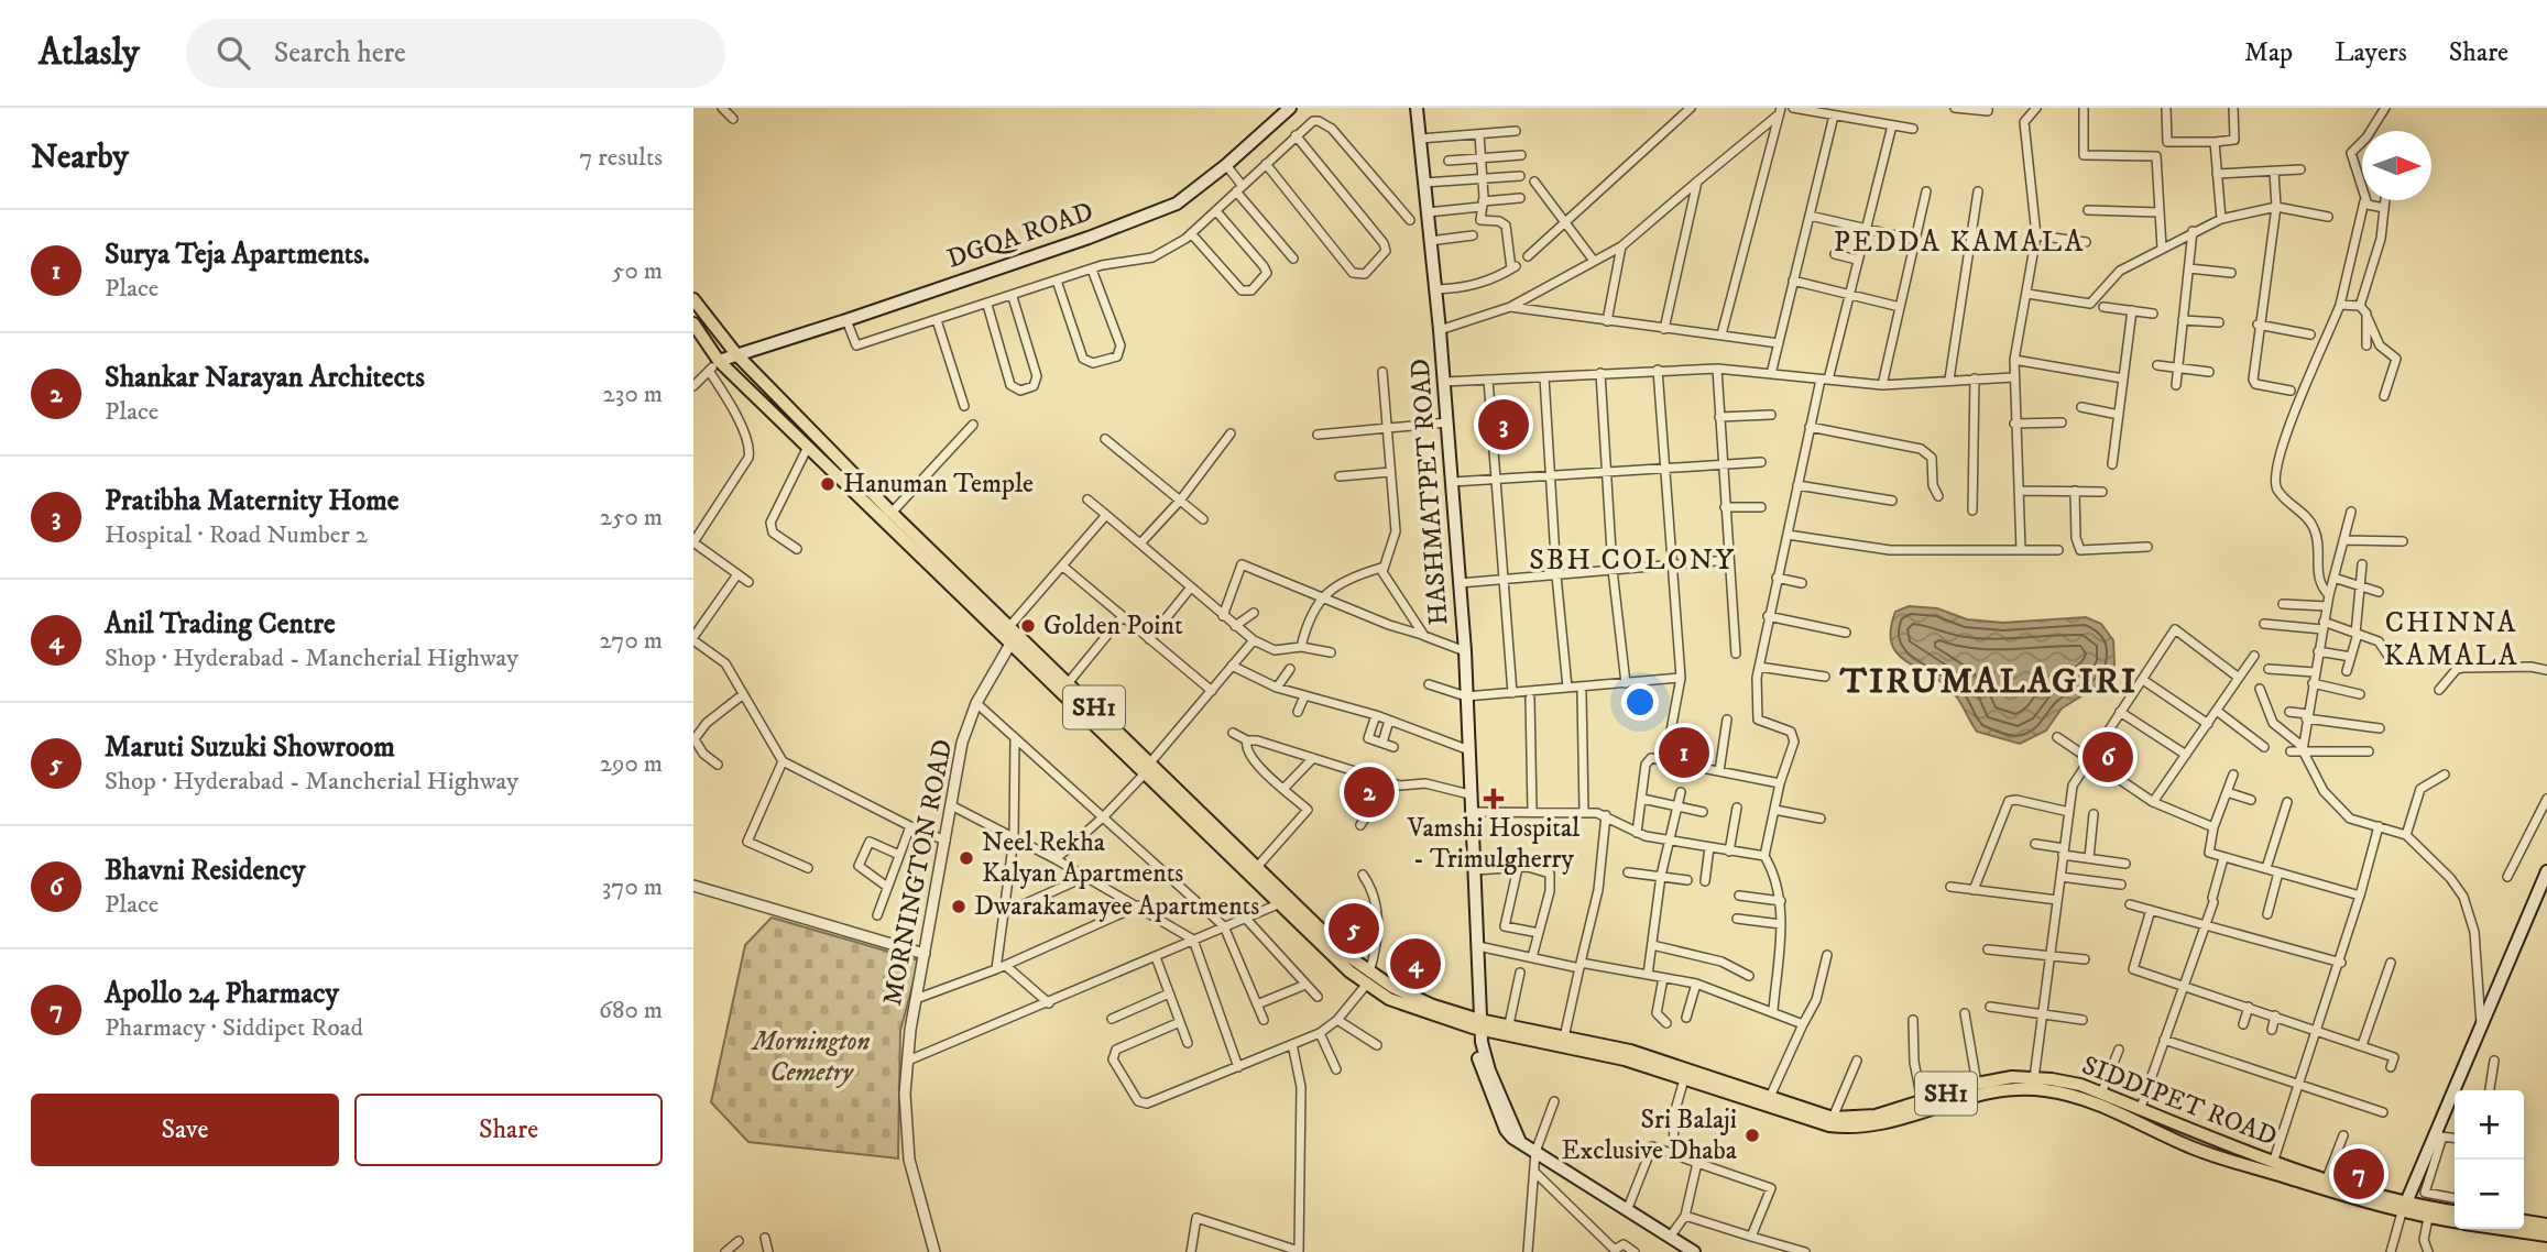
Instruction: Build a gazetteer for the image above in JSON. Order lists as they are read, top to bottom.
{
  "streets": {
    "main road": [
      "DGQA ROAD",
      "HASHMATPET ROAD",
      "SH1",
      "SIDDIPET ROAD"
    ],
    "street": ["MORNINGTON ROAD"]
  },
  "crossings": [
    ["DGQA ROAD", "SH1"],
    ["HASHMATPET ROAD", "SH1"],
    ["HASHMATPET ROAD", "SIDDIPET ROAD"],
    ["SH1", "MORNINGTON ROAD"],
    ["SH1", "SIDDIPET ROAD"]
  ],
  "districts": [
    "PEDDA KAMALA",
    "SBH COLONY",
    "CHINNA KAMALA",
    "TIRUMALAGIRI"
  ],
  "parks": ["Mornington Cemetry"],
  "places": {
    "other": [
      "Hanuman Temple",
      "Golden Point",
      "Neel Rekha Kalyan Apartments",
      "Dwarakamayee Apartments",
      "Sri Balaji Exclusive Dhaba"
    ],
    "health": ["Vamshi Hospital - Trimulgherry"]
  },
  "north": "right",
  "page": {
    "header": "Atlasly",
    "search": "Search here",
    "nav": ["Map", "Layers", "Share"],
    "heading": ["Nearby", "7 results"],
    "list": [
      {
        "mark": "1",
        "name": "Surya Teja Apartments.",
        "note": "Place",
        "value": "50 m"
      },
      {
        "mark": "2",
        "name": "Shankar Narayan Architects",
        "note": "Place",
        "value": "230 m"
      },
      {
        "mark": "3",
        "name": "Pratibha Maternity Home",
        "note": "Hospital · Road Number 2",
        "value": "250 m"
      },
      {
        "mark": "4",
        "name": "Anil Trading Centre",
        "note": "Shop · Hyderabad - Mancherial Highway",
        "value": "270 m"
      },
      {
        "mark": "5",
        "name": "Maruti Suzuki Showroom",
        "note": "Shop · Hyderabad - Mancherial Highway",
        "value": "290 m"
      },
      {
        "mark": "6",
        "name": "Bhavni Residency",
        "note": "Place",
        "value": "370 m"
      },
      {
        "mark": "7",
        "name": "Apollo 24 Pharmacy",
        "note": "Pharmacy · Siddipet Road",
        "value": "680 m"
      }
    ],
    "pins": [
      "3",
      "1",
      "6",
      "2",
      "5",
      "4",
      "7"
    ],
    "buttons": ["Save", "Share"],
    "map_buttons": ["+", "−"]
  }
}
